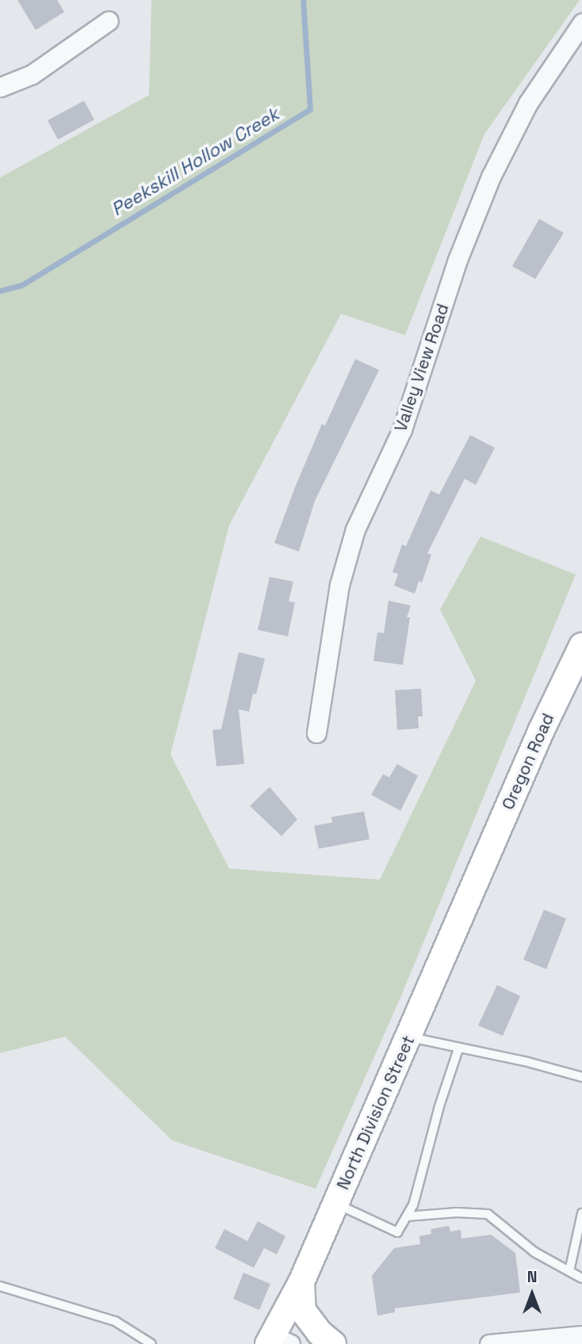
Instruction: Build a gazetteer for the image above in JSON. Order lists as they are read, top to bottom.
{
  "streets": {
    "street": ["Valley View Road", "Oregon Road", "North Division Street"]
  },
  "crossings": [
    ["Oregon Road", "North Division Street"]
  ],
  "water": ["Peekskill Hollow Creek"],
  "north": "top"
}
